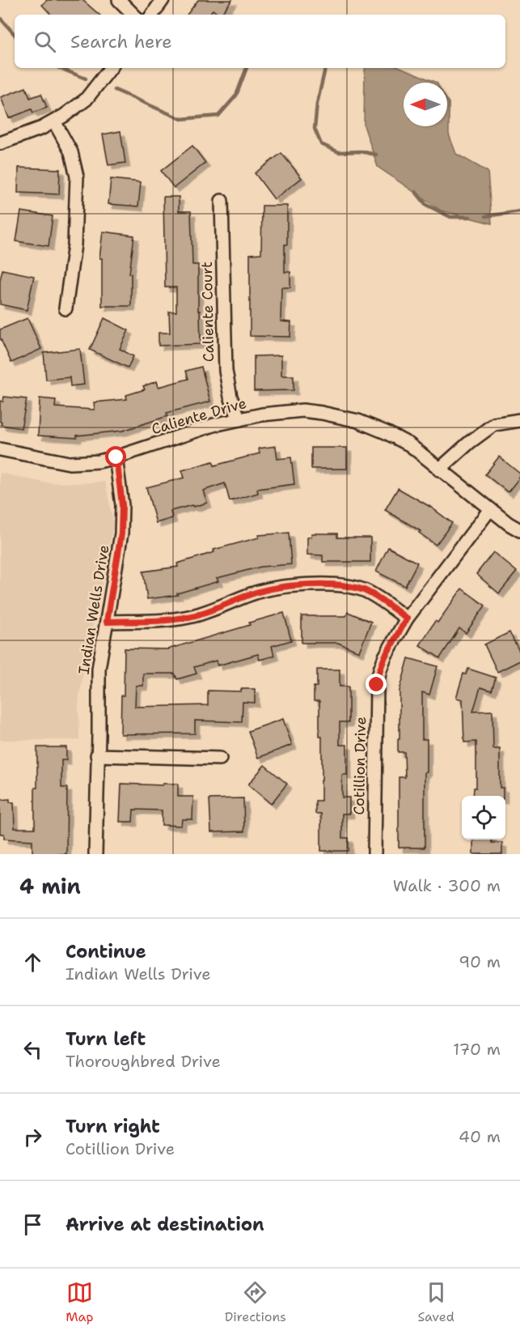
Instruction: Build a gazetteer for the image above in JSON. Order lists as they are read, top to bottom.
{
  "streets": {
    "street": [
      "Caliente Court",
      "Caliente Drive",
      "Indian Wells Drive",
      "Cotillion Drive"
    ]
  },
  "crossings": [
    ["Caliente Court", "Caliente Drive"],
    ["Caliente Drive", "Indian Wells Drive"],
    ["Caliente Drive", "Cotillion Drive"]
  ],
  "north": "left",
  "page": {
    "search": "Search here",
    "heading": ["4 min", "Walk · 300 m"],
    "list": [
      ["Continue", "Indian Wells Drive", "90 m"],
      ["Turn left", "Thoroughbred Drive", "170 m"],
      ["Turn right", "Cotillion Drive", "40 m"],
      "Arrive at destination"
    ],
    "nav": ["Map", "Directions", "Saved"]
  }
}
